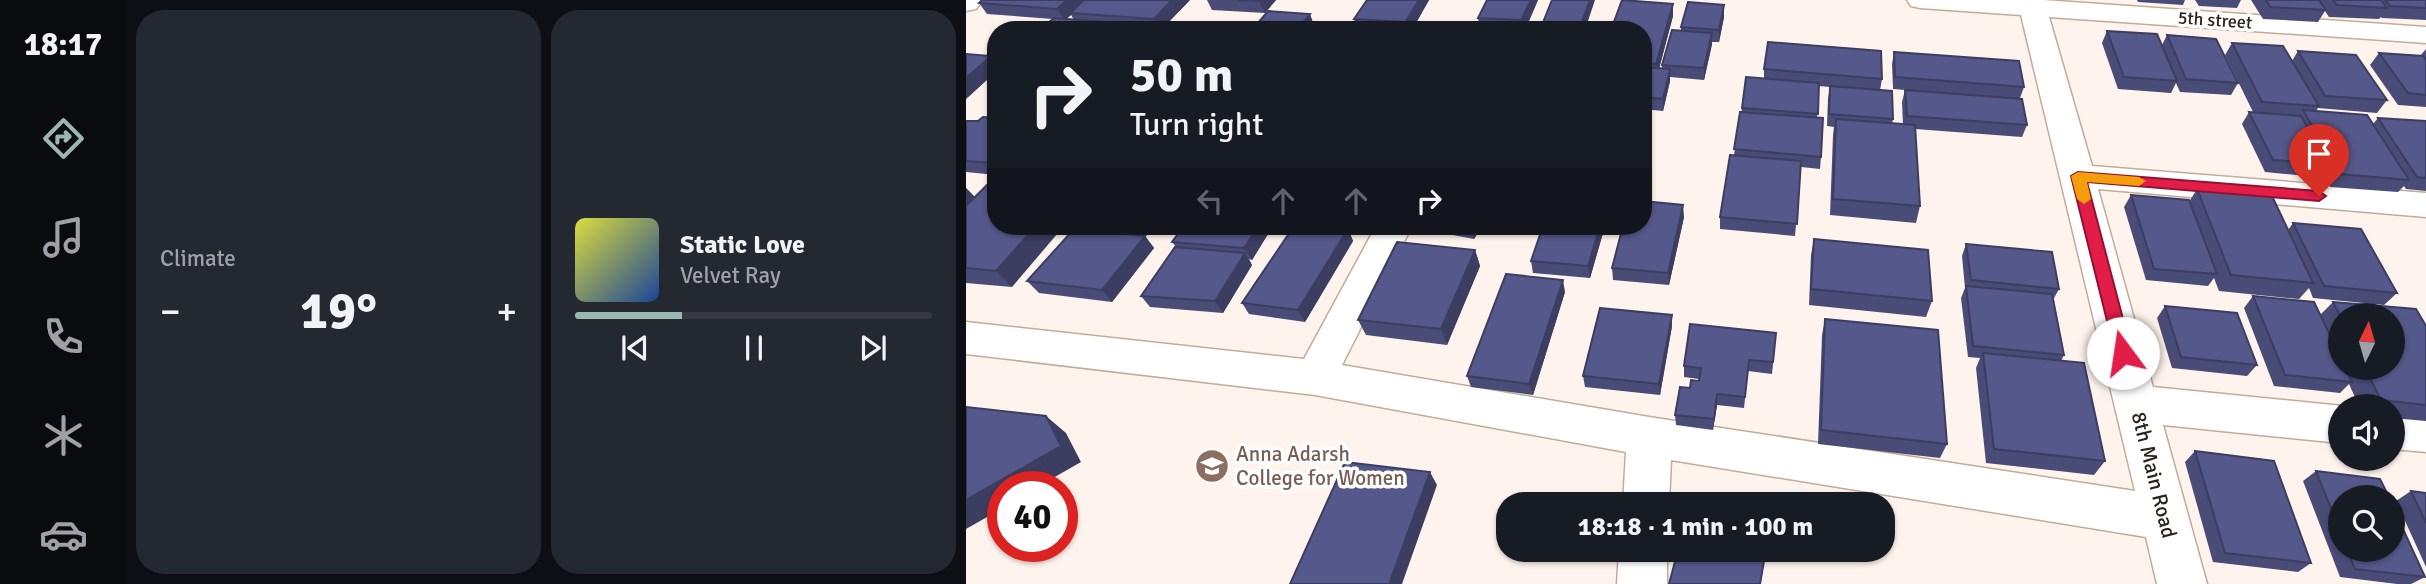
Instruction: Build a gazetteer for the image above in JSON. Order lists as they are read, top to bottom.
{
  "streets": {
    "street": ["5th street", "8th Main Road"]
  },
  "crossings": [
    ["5th street", "8th Main Road"]
  ],
  "places": {
    "school or university": ["Anna Adarsh College for Women"]
  },
  "north": "top",
  "page": {
    "tabs": "18:17",
    "tile": "Climate",
    "turn": ["50 m", "Turn right"],
    "song": ["Static Love", "Velvet Ray"],
    "heat": ["−", "19°", "+"],
    "limit": "40",
    "trip": "18:18 · 1 min · 100 m"
  }
}
